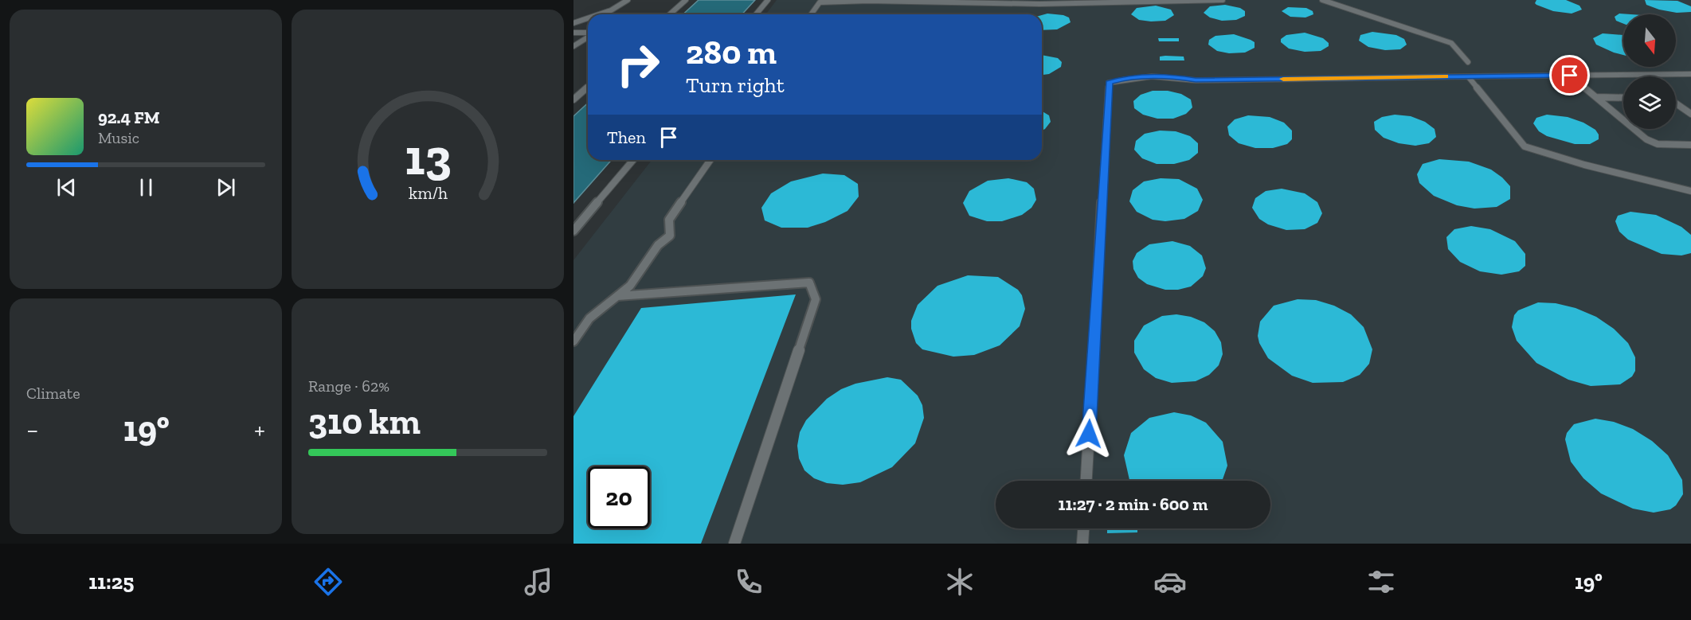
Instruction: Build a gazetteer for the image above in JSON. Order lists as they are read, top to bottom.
{
  "north": "bottom",
  "page": {
    "turn": ["280 m", "Turn right"],
    "song": ["92.4 FM", "Music"],
    "then": "Then",
    "tile": [
      "Climate",
      ["Range · 62%", "310 km"]
    ],
    "heat": ["−", "19°", "+"],
    "limit": "20",
    "trip": "11:27 · 2 min · 600 m",
    "tabs": ["11:25", "19°"],
    "gauge": ["13", "km/h"]
  }
}
